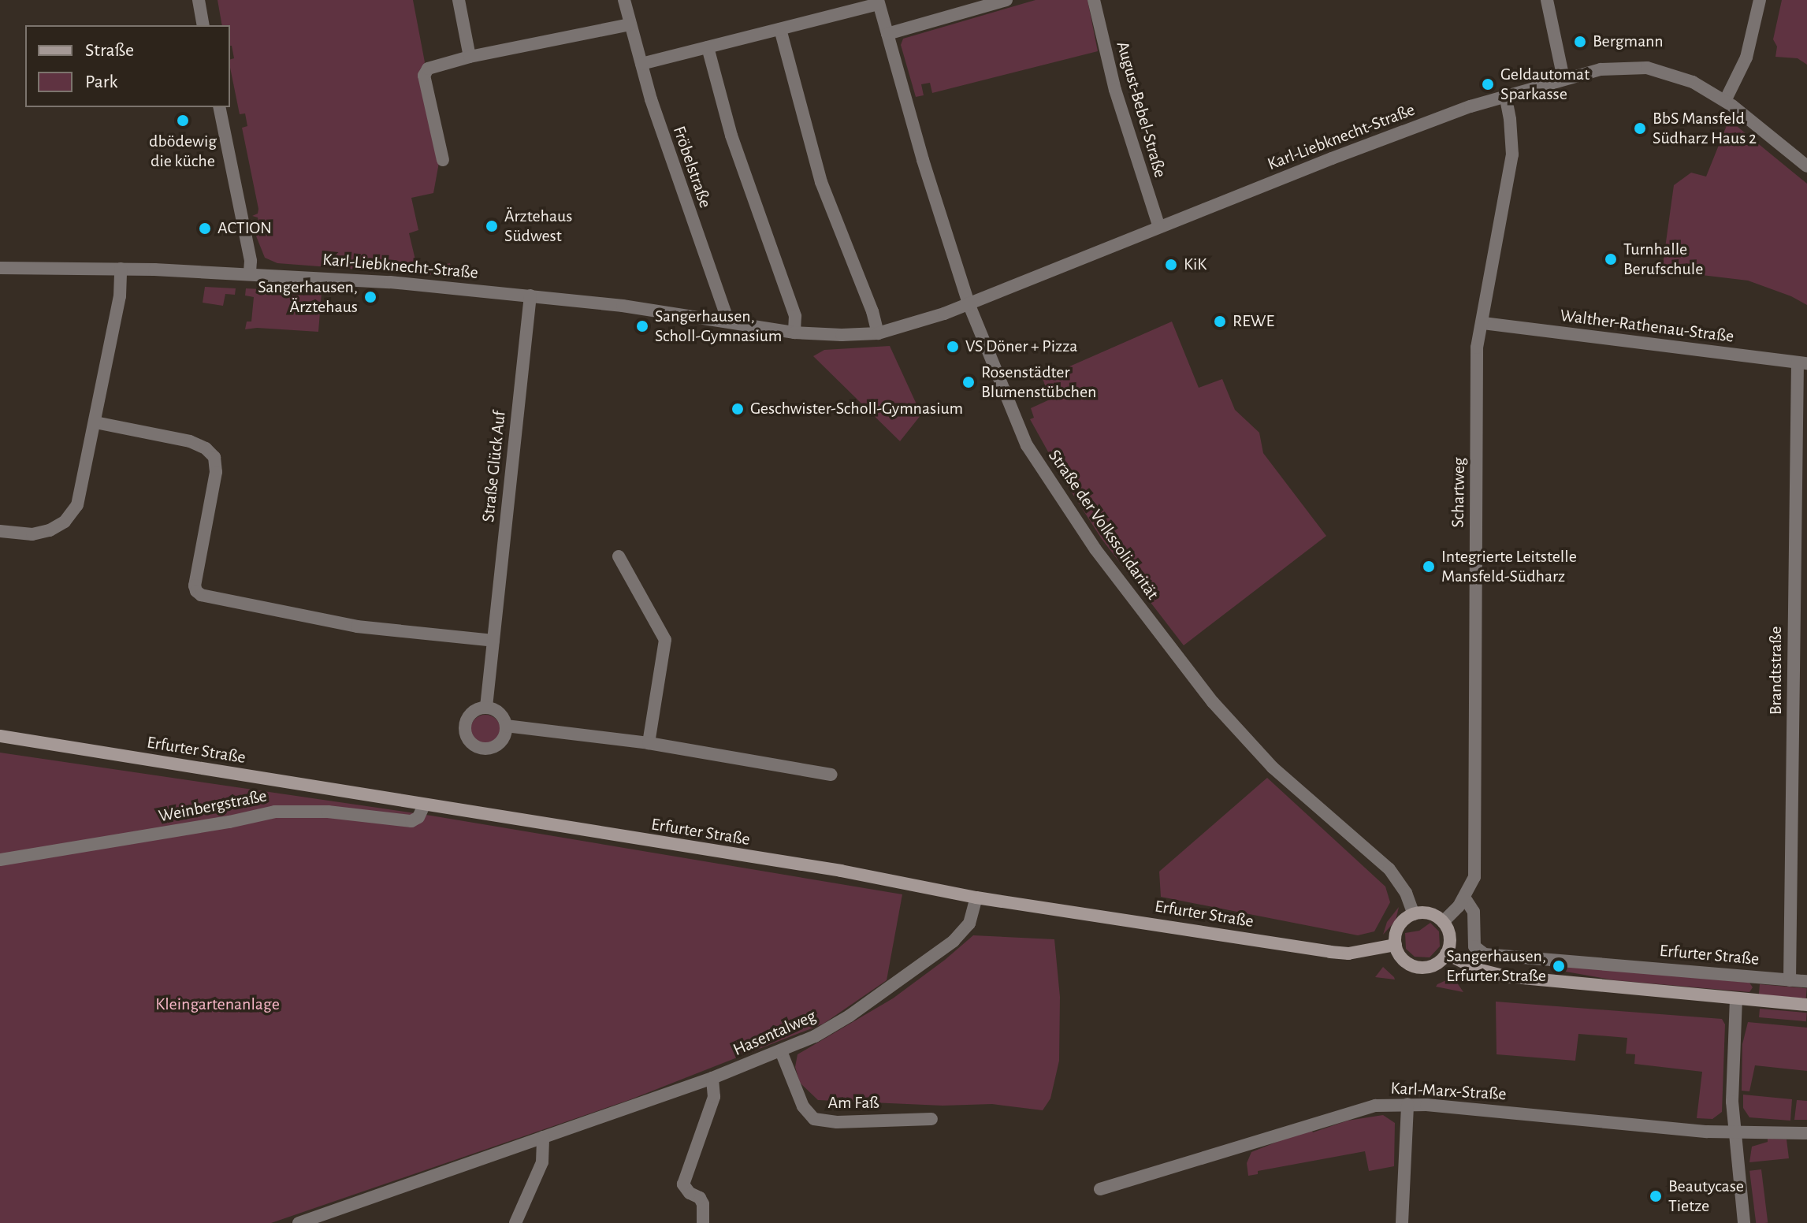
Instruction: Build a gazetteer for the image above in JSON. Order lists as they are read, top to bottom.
{
  "streets": {
    "main road": ["Erfurter Straße"],
    "street": [
      "August-Bebel-Straße",
      "Karl-Liebknecht-Straße",
      "Fröbelstraße",
      "Walther-Rathenau-Straße",
      "Straße Glück Auf",
      "Schartweg",
      "Straße der Volkssolidarität",
      "Brandtstraße",
      "Weinbergstraße",
      "Hasentalweg",
      "Karl-Marx-Straße",
      "Am Faß"
    ]
  },
  "crossings": [
    ["August-Bebel-Straße", "Karl-Liebknecht-Straße"],
    ["Karl-Liebknecht-Straße", "Fröbelstraße"],
    ["Karl-Liebknecht-Straße", "Straße Glück Auf"],
    ["Karl-Liebknecht-Straße", "Schartweg"],
    ["Karl-Liebknecht-Straße", "Straße der Volkssolidarität"],
    ["Walther-Rathenau-Straße", "Schartweg"],
    ["Walther-Rathenau-Straße", "Brandtstraße"],
    ["Schartweg", "Straße der Volkssolidarität"],
    ["Schartweg", "Erfurter Straße"],
    ["Straße der Volkssolidarität", "Erfurter Straße"],
    ["Brandtstraße", "Erfurter Straße"],
    ["Erfurter Straße", "Weinbergstraße"],
    ["Erfurter Straße", "Hasentalweg"],
    ["Hasentalweg", "Am Faß"]
  ],
  "parks": ["Kleingartenanlage"],
  "places": [
    "Bergmann",
    "Geldautomat Sparkasse",
    "dbödewig die küche",
    "BbS Mansfeld Südharz Haus 2",
    "Ärztehaus Südwest",
    "ACTION",
    "Turnhalle Berufschule",
    "KiK",
    "Sangerhausen, Ärztehaus",
    "REWE",
    "Sangerhausen, Scholl-Gymnasium",
    "VS Döner + Pizza",
    "Rosenstädter Blumenstübchen",
    "Geschwister-Scholl-Gymnasium",
    "Integrierte Leitstelle Mansfeld-Südharz",
    "Sangerhausen, Erfurter Straße",
    "Beautycase Tietze"
  ],
  "legend": ["Straße", "Park"]
}
